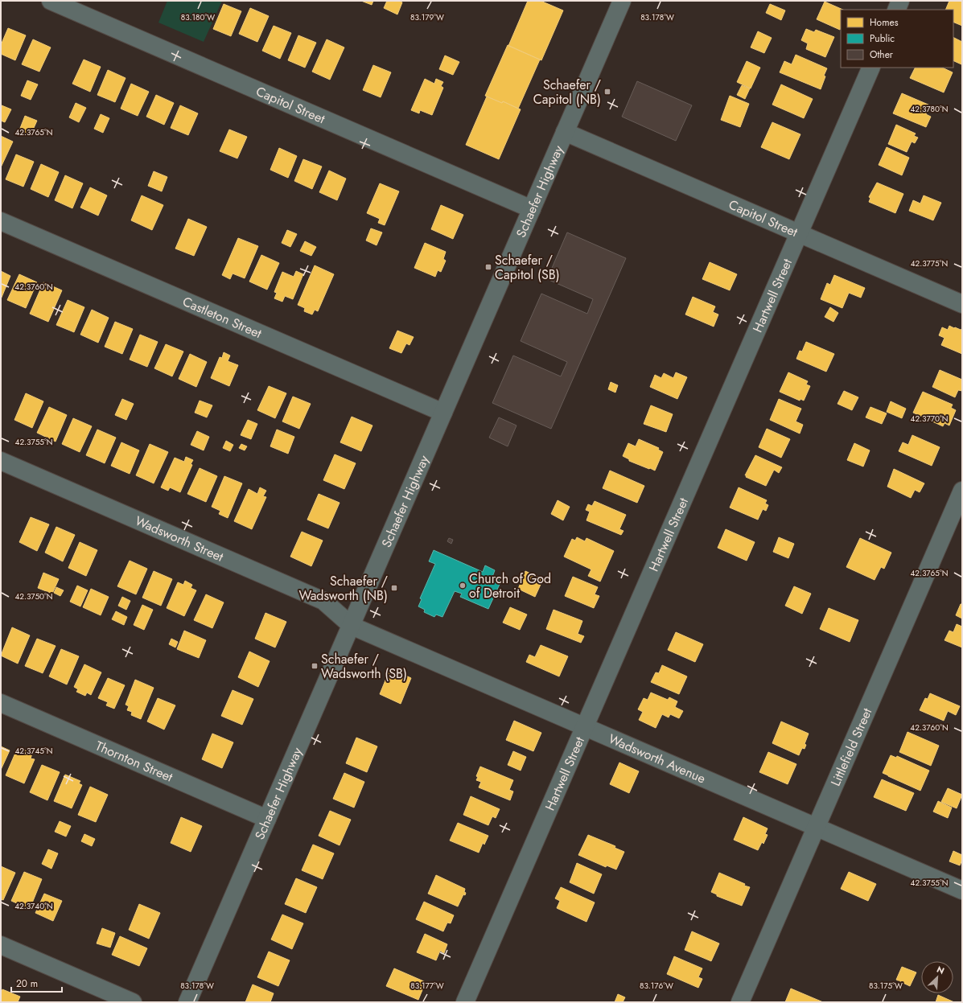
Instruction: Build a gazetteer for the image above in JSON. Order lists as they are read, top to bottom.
{
  "streets": {
    "street": [
      "Capitol Street",
      "Schaefer Highway",
      "Hartwell Street",
      "Castleton Street",
      "Wadsworth Street",
      "Littlefield Street",
      "Wadsworth Avenue",
      "Thornton Street"
    ]
  },
  "crossings": [
    ["Capitol Street", "Schaefer Highway"],
    ["Capitol Street", "Hartwell Street"],
    ["Schaefer Highway", "Castleton Street"],
    ["Schaefer Highway", "Wadsworth Street"],
    ["Schaefer Highway", "Wadsworth Avenue"],
    ["Schaefer Highway", "Thornton Street"],
    ["Hartwell Street", "Wadsworth Avenue"],
    ["Wadsworth Street", "Wadsworth Avenue"],
    ["Littlefield Street", "Wadsworth Avenue"]
  ],
  "places": {
    "transit": [
      "Schaefer / Capitol (NB)",
      "Schaefer / Capitol (SB)",
      "Schaefer / Wadsworth (NB)",
      "Schaefer / Wadsworth (SB)"
    ],
    "other": ["Church of God of Detroit"]
  },
  "legend": ["Homes", "Public", "Other"],
  "scale_bar": "20 m",
  "north": "top right",
  "coordinates": [
    "83.180°W",
    "83.179°W",
    "83.178°W",
    "42.3780°N",
    "42.3765°N",
    "42.3775°N",
    "42.3760°N",
    "42.3770°N",
    "42.3755°N",
    "42.3750°N",
    "42.3745°N",
    "42.3740°N",
    "83.177°W",
    "83.176°W",
    "83.175°W"
  ]
}
